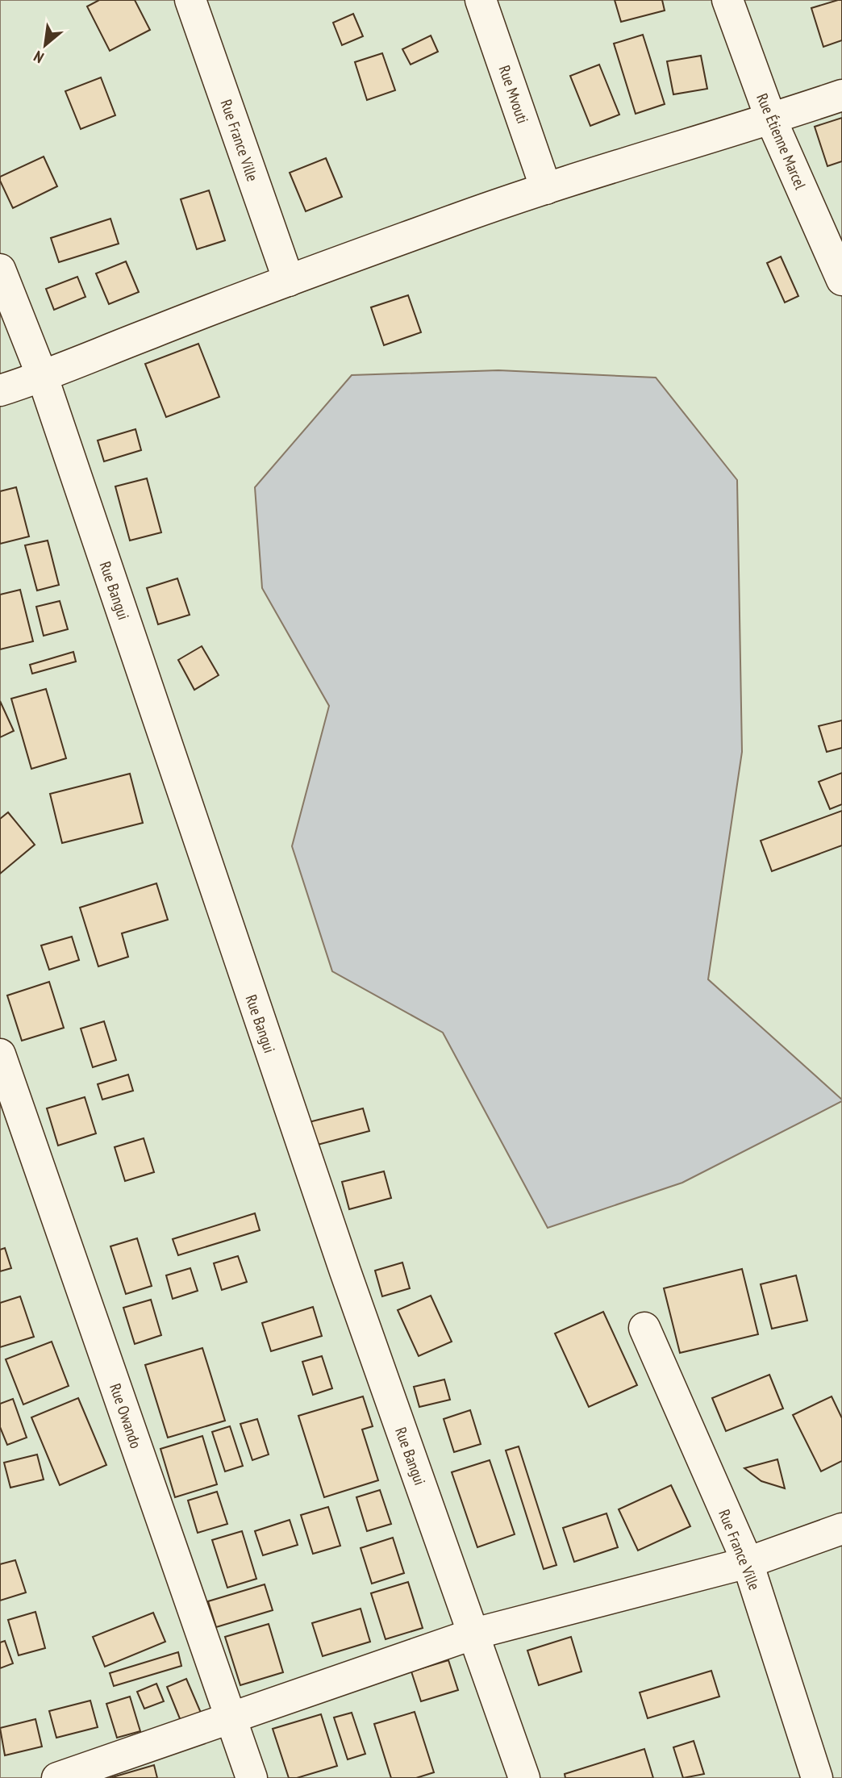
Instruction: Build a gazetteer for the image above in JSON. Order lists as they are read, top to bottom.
{
  "streets": {
    "street": [
      "Rue Mvouti",
      "Rue France Ville",
      "Rue Étienne Marcel",
      "Rue Bangui",
      "Rue Owando"
    ]
  },
  "north": "bottom left"
}
